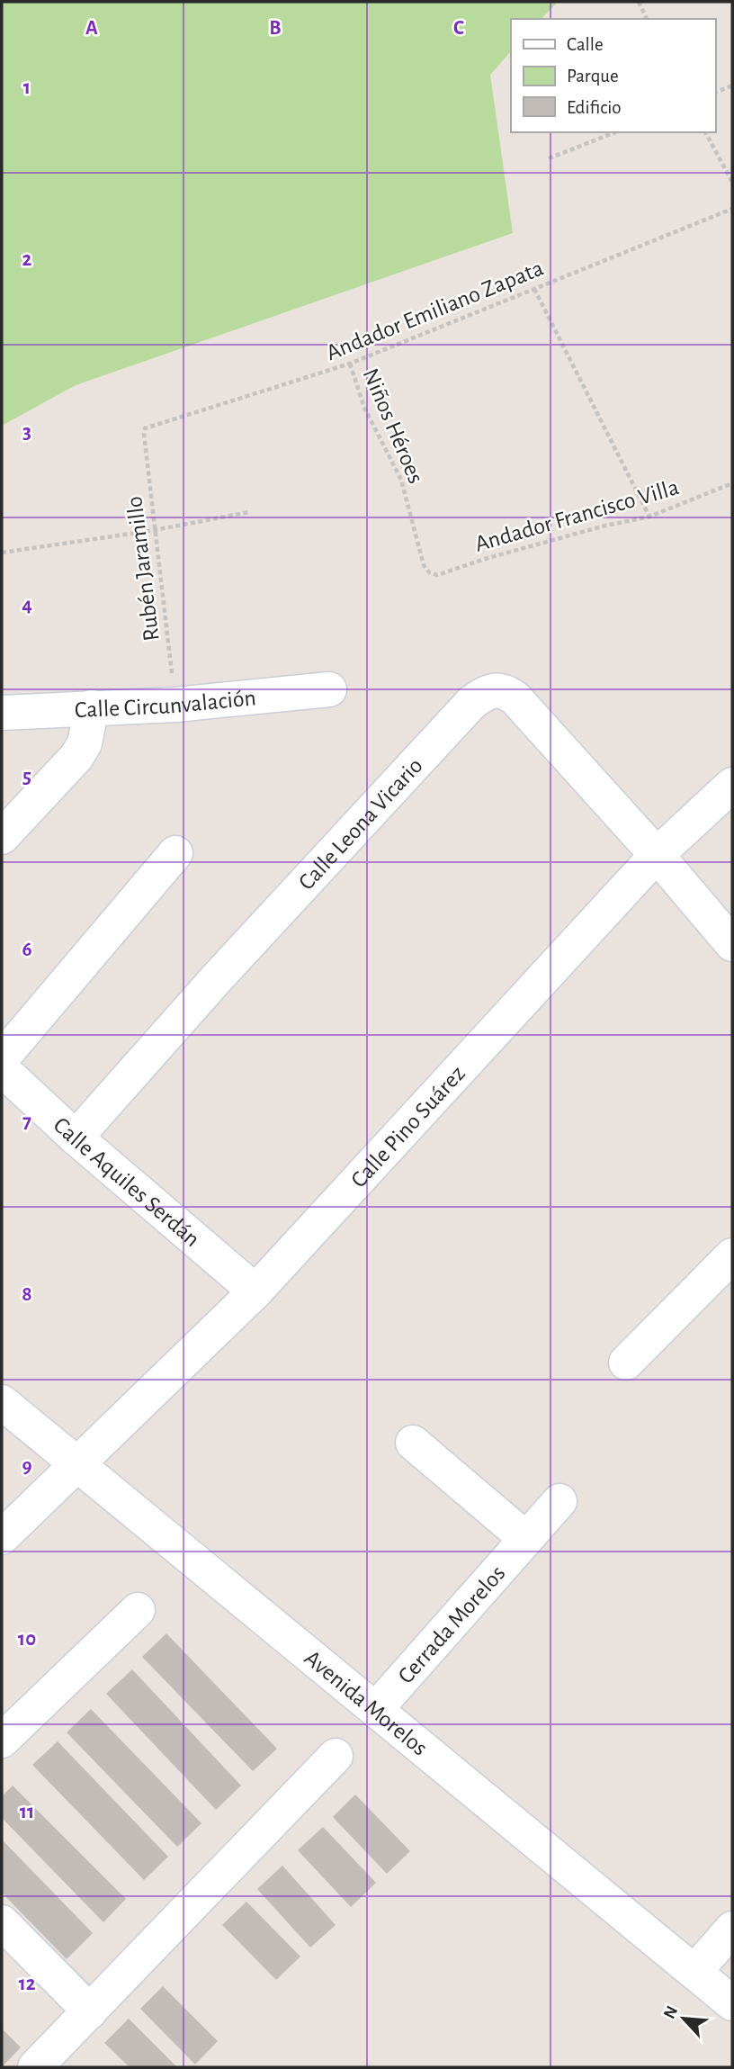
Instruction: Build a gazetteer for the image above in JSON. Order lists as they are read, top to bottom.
{
  "streets": {
    "street": [
      "Calle Circunvalación",
      "Calle Leona Vicario",
      "Calle Pino Suárez",
      "Calle Aquiles Serdán",
      "Cerrada Morelos",
      "Avenida Morelos"
    ],
    "path": [
      "Andador Emiliano Zapata",
      "Niños Héroes",
      "Andador Francisco Villa",
      "Rubén Jaramillo"
    ]
  },
  "crossings": [
    ["Andador Emiliano Zapata", "Niños Héroes"],
    ["Andador Emiliano Zapata", "Rubén Jaramillo"],
    ["Niños Héroes", "Andador Francisco Villa"],
    ["Rubén Jaramillo", "Calle Circunvalación"],
    ["Calle Leona Vicario", "Calle Pino Suárez"],
    ["Calle Leona Vicario", "Calle Aquiles Serdán"],
    ["Calle Pino Suárez", "Calle Aquiles Serdán"],
    ["Calle Pino Suárez", "Avenida Morelos"],
    ["Cerrada Morelos", "Avenida Morelos"]
  ],
  "legend": ["Calle", "Parque", "Edificio"],
  "north": "top left",
  "grid": {
    "columns": ["A", "B", "C"],
    "rows": [
      "1",
      "2",
      "3",
      "4",
      "5",
      "6",
      "7",
      "8",
      "9",
      "10",
      "11",
      "12"
    ]
  }
}
